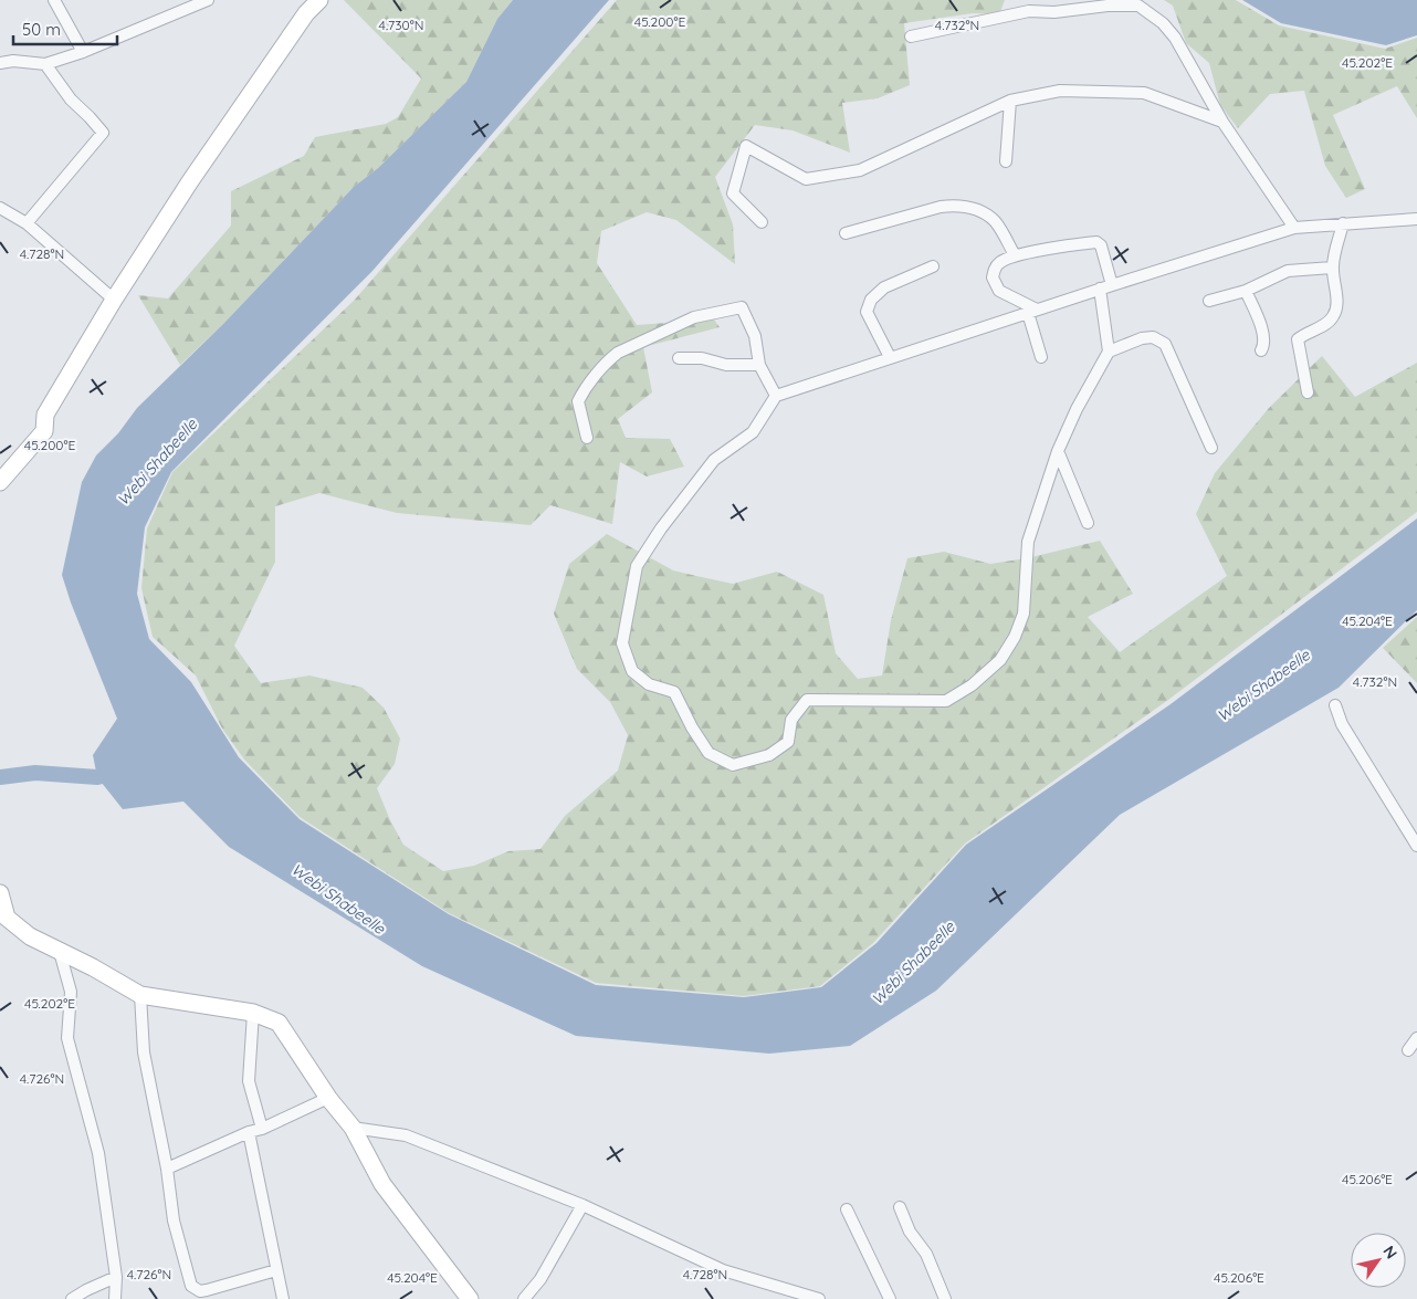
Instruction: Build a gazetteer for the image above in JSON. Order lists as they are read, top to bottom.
{
  "water": ["Webi Shabeelle"],
  "scale_bar": "50 m",
  "north": "top right",
  "coordinates": [
    "45.200°E",
    "4.730°N",
    "4.732°N",
    "45.202°E",
    "4.728°N",
    "45.204°E",
    "4.726°N",
    "45.206°E"
  ]
}
